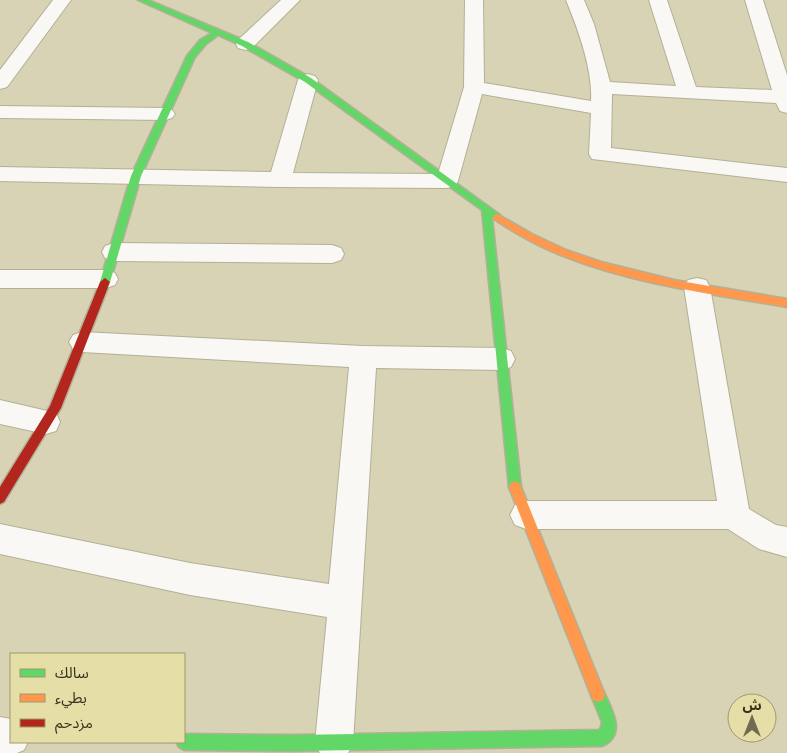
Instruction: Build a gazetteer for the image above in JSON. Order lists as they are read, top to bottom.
{
  "legend": ["سالك", "بطيء", "مزدحم"],
  "north": "top"
}
